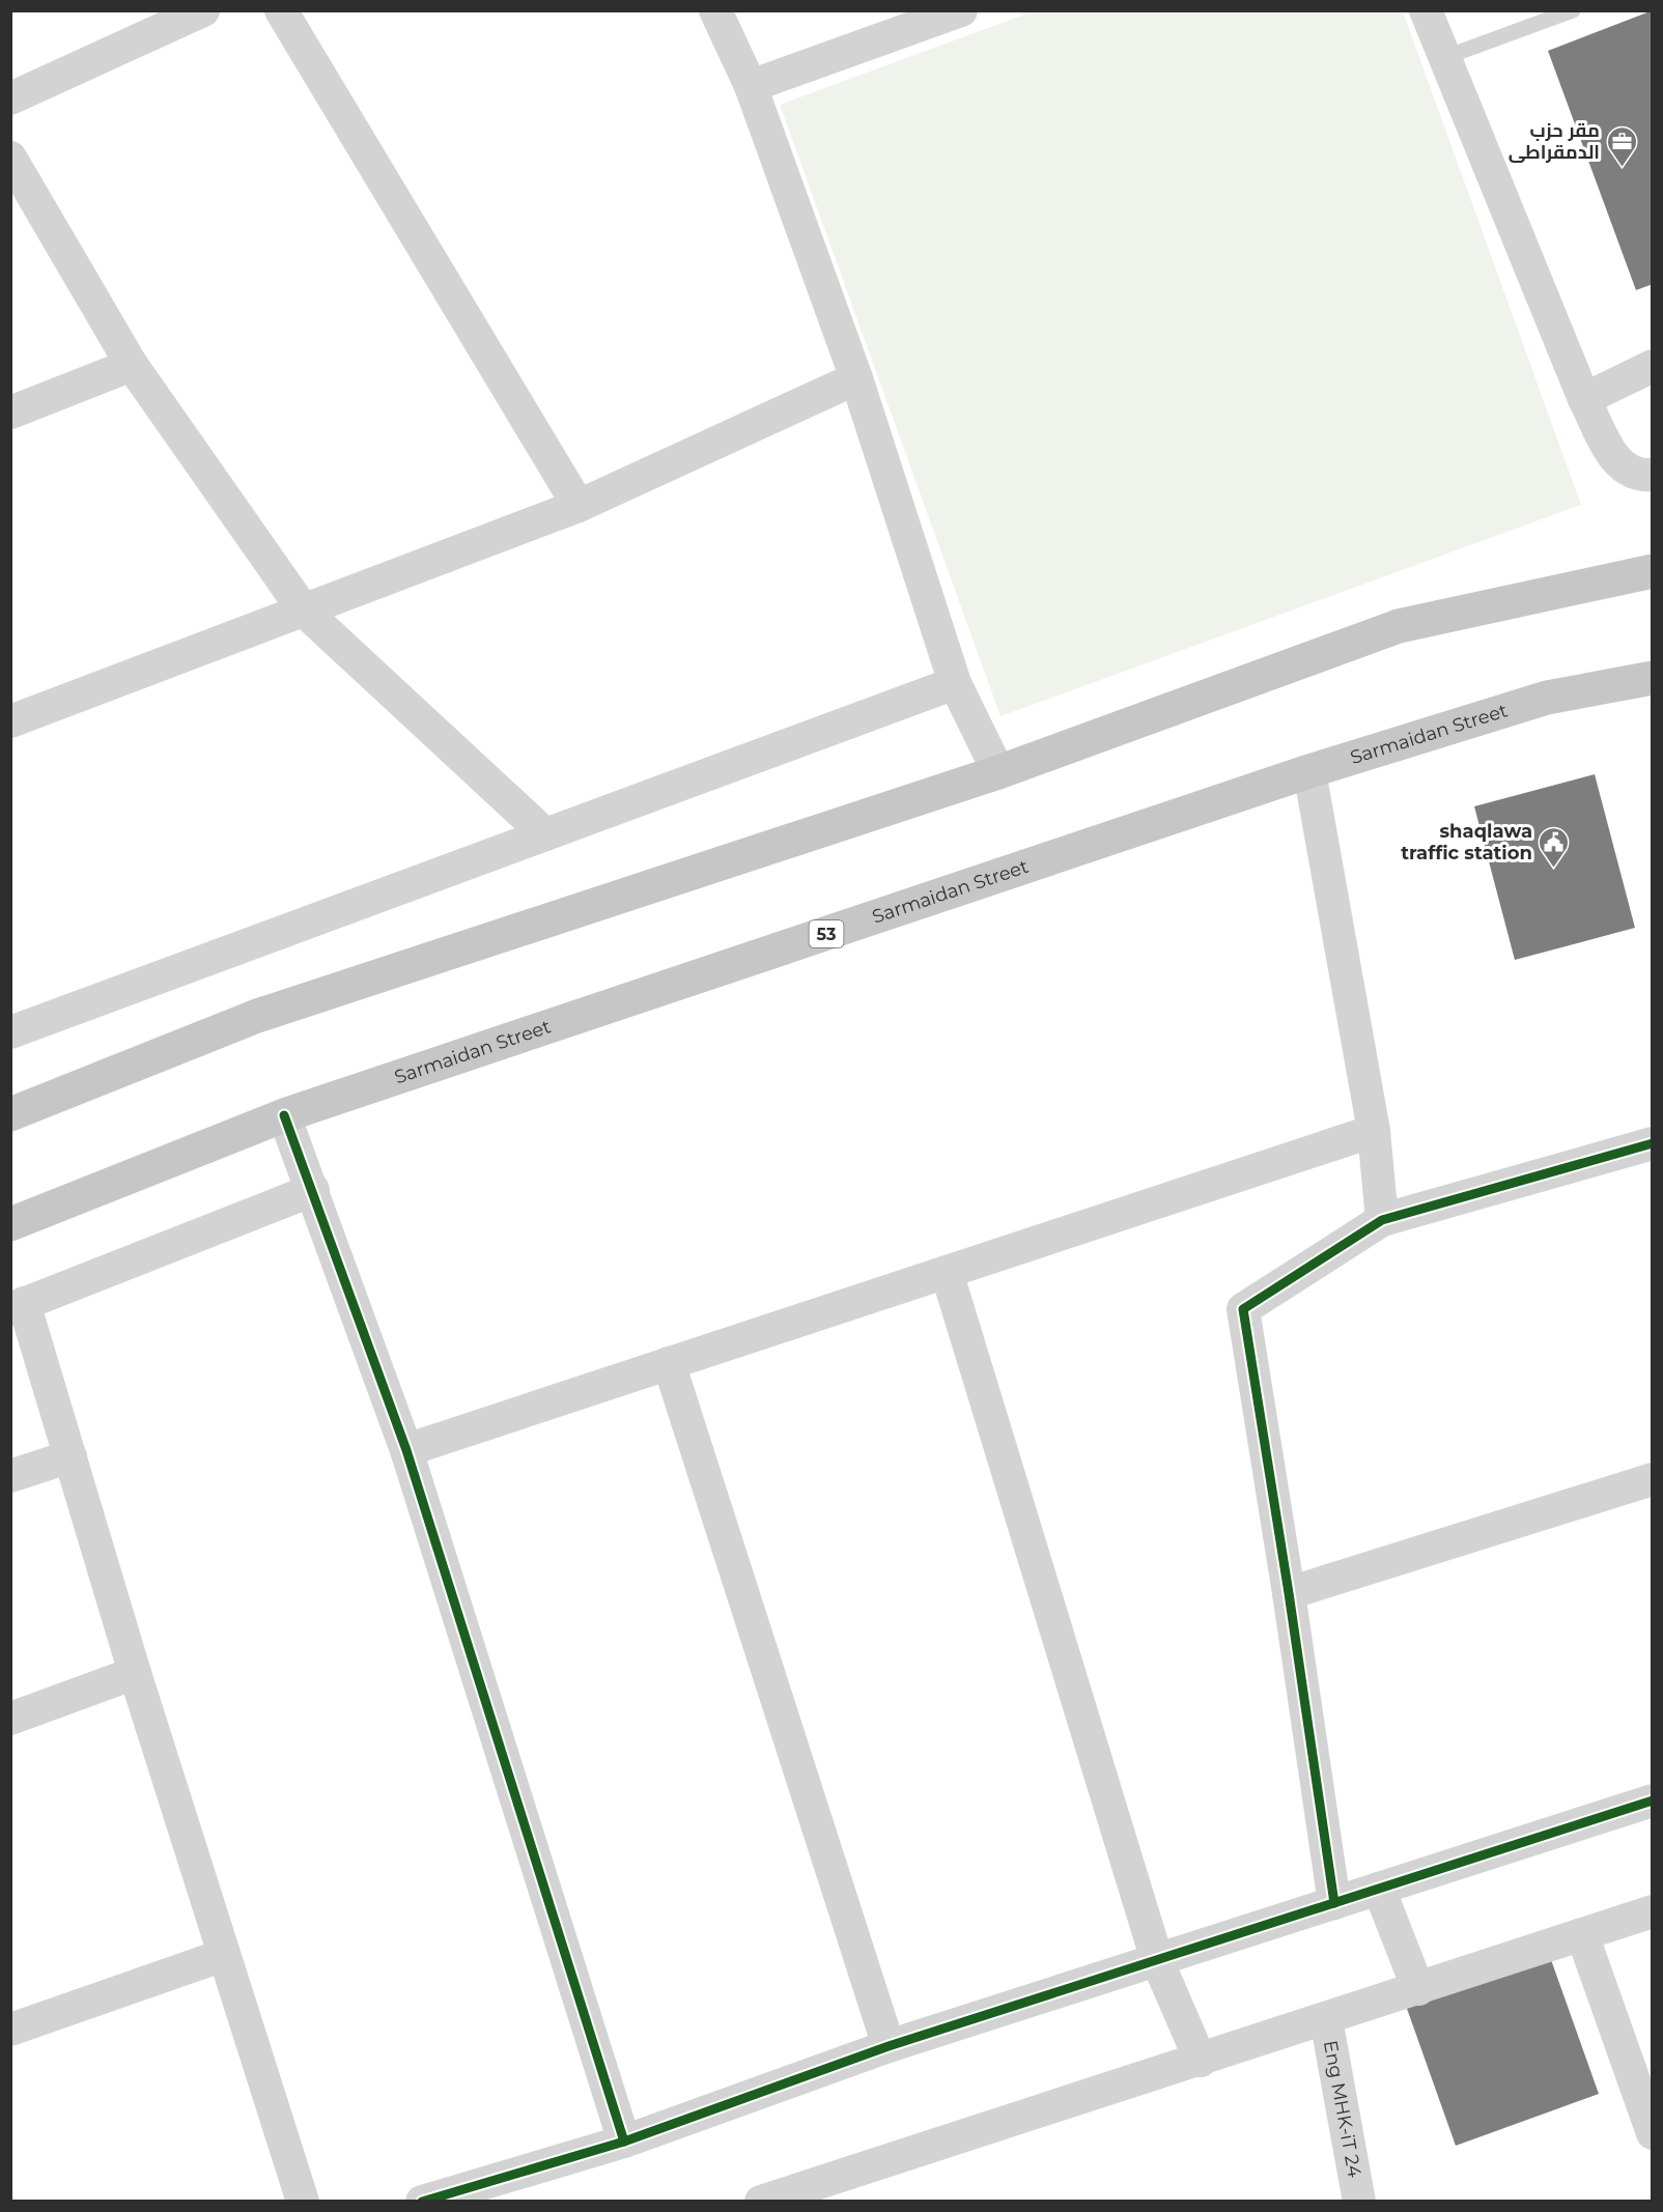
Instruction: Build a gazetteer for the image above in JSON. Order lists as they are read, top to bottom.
{
  "streets": {
    "main road": ["Sarmaidan Street", "53"],
    "street": ["Eng MHK-iT 24"]
  },
  "places": {
    "office": ["مقر حزب الدمقراطی"],
    "public building": ["shaqlawa traffic station"]
  }
}
